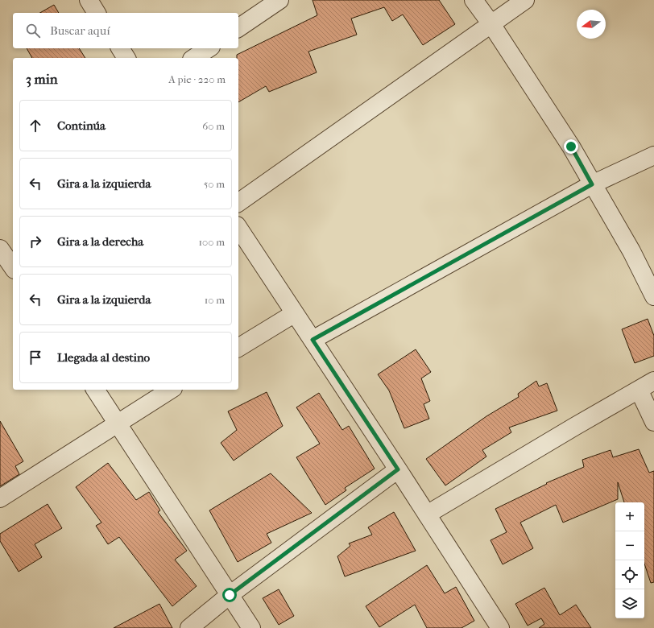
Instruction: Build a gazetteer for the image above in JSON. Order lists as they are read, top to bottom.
{
  "north": "left",
  "page": {
    "search": "Buscar aquí",
    "heading": ["3 min", "A pie · 220 m"],
    "list": [
      ["Continúa", "60 m"],
      ["Gira a la izquierda", "50 m"],
      ["Gira a la derecha", "100 m"],
      ["Gira a la izquierda", "10 m"],
      "Llegada al destino"
    ],
    "map_buttons": ["+", "−"]
  }
}
